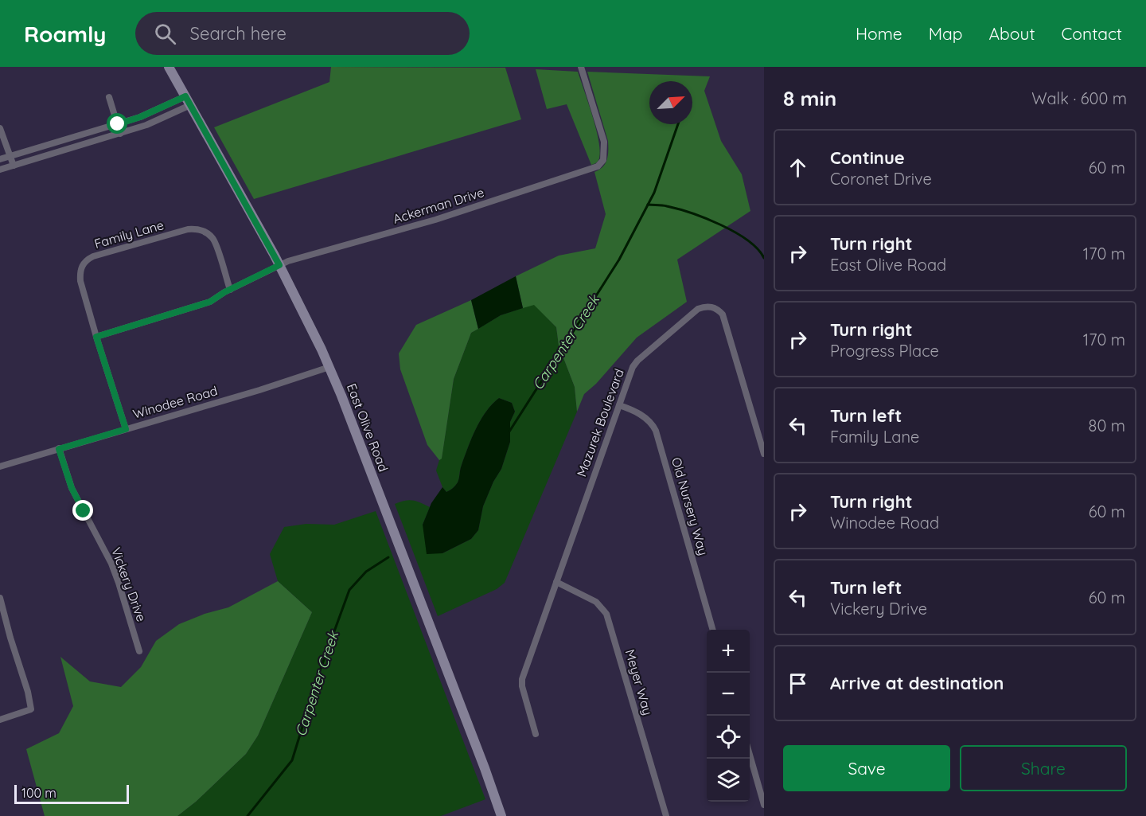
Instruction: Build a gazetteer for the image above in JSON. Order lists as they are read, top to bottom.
{
  "streets": {
    "street": [
      "Ackerman Drive",
      "Family Lane",
      "Winodee Road",
      "Mazurek Boulevard",
      "East Olive Road",
      "Old Nursery Way",
      "Vickery Drive",
      "Meyer Way"
    ]
  },
  "crossings": [
    ["Ackerman Drive", "Family Lane"],
    ["Ackerman Drive", "East Olive Road"],
    ["Family Lane", "Winodee Road"],
    ["Winodee Road", "East Olive Road"],
    ["Winodee Road", "Vickery Drive"],
    ["Mazurek Boulevard", "Old Nursery Way"],
    ["Mazurek Boulevard", "Meyer Way"]
  ],
  "water": ["Carpenter Creek"],
  "scale_bar": "100 m",
  "north": "top right",
  "page": {
    "header": "Roamly",
    "search": "Search here",
    "nav": [
      "Home",
      "Map",
      "About",
      "Contact"
    ],
    "heading": ["8 min", "Walk · 600 m"],
    "list": [
      ["Continue", "Coronet Drive", "60 m"],
      ["Turn right", "East Olive Road", "170 m"],
      ["Turn right", "Progress Place", "170 m"],
      ["Turn left", "Family Lane", "80 m"],
      ["Turn right", "Winodee Road", "60 m"],
      ["Turn left", "Vickery Drive", "60 m"],
      "Arrive at destination"
    ],
    "map_buttons": ["+", "−"],
    "buttons": ["Save", "Share"],
    "scale": "100 m"
  }
}
